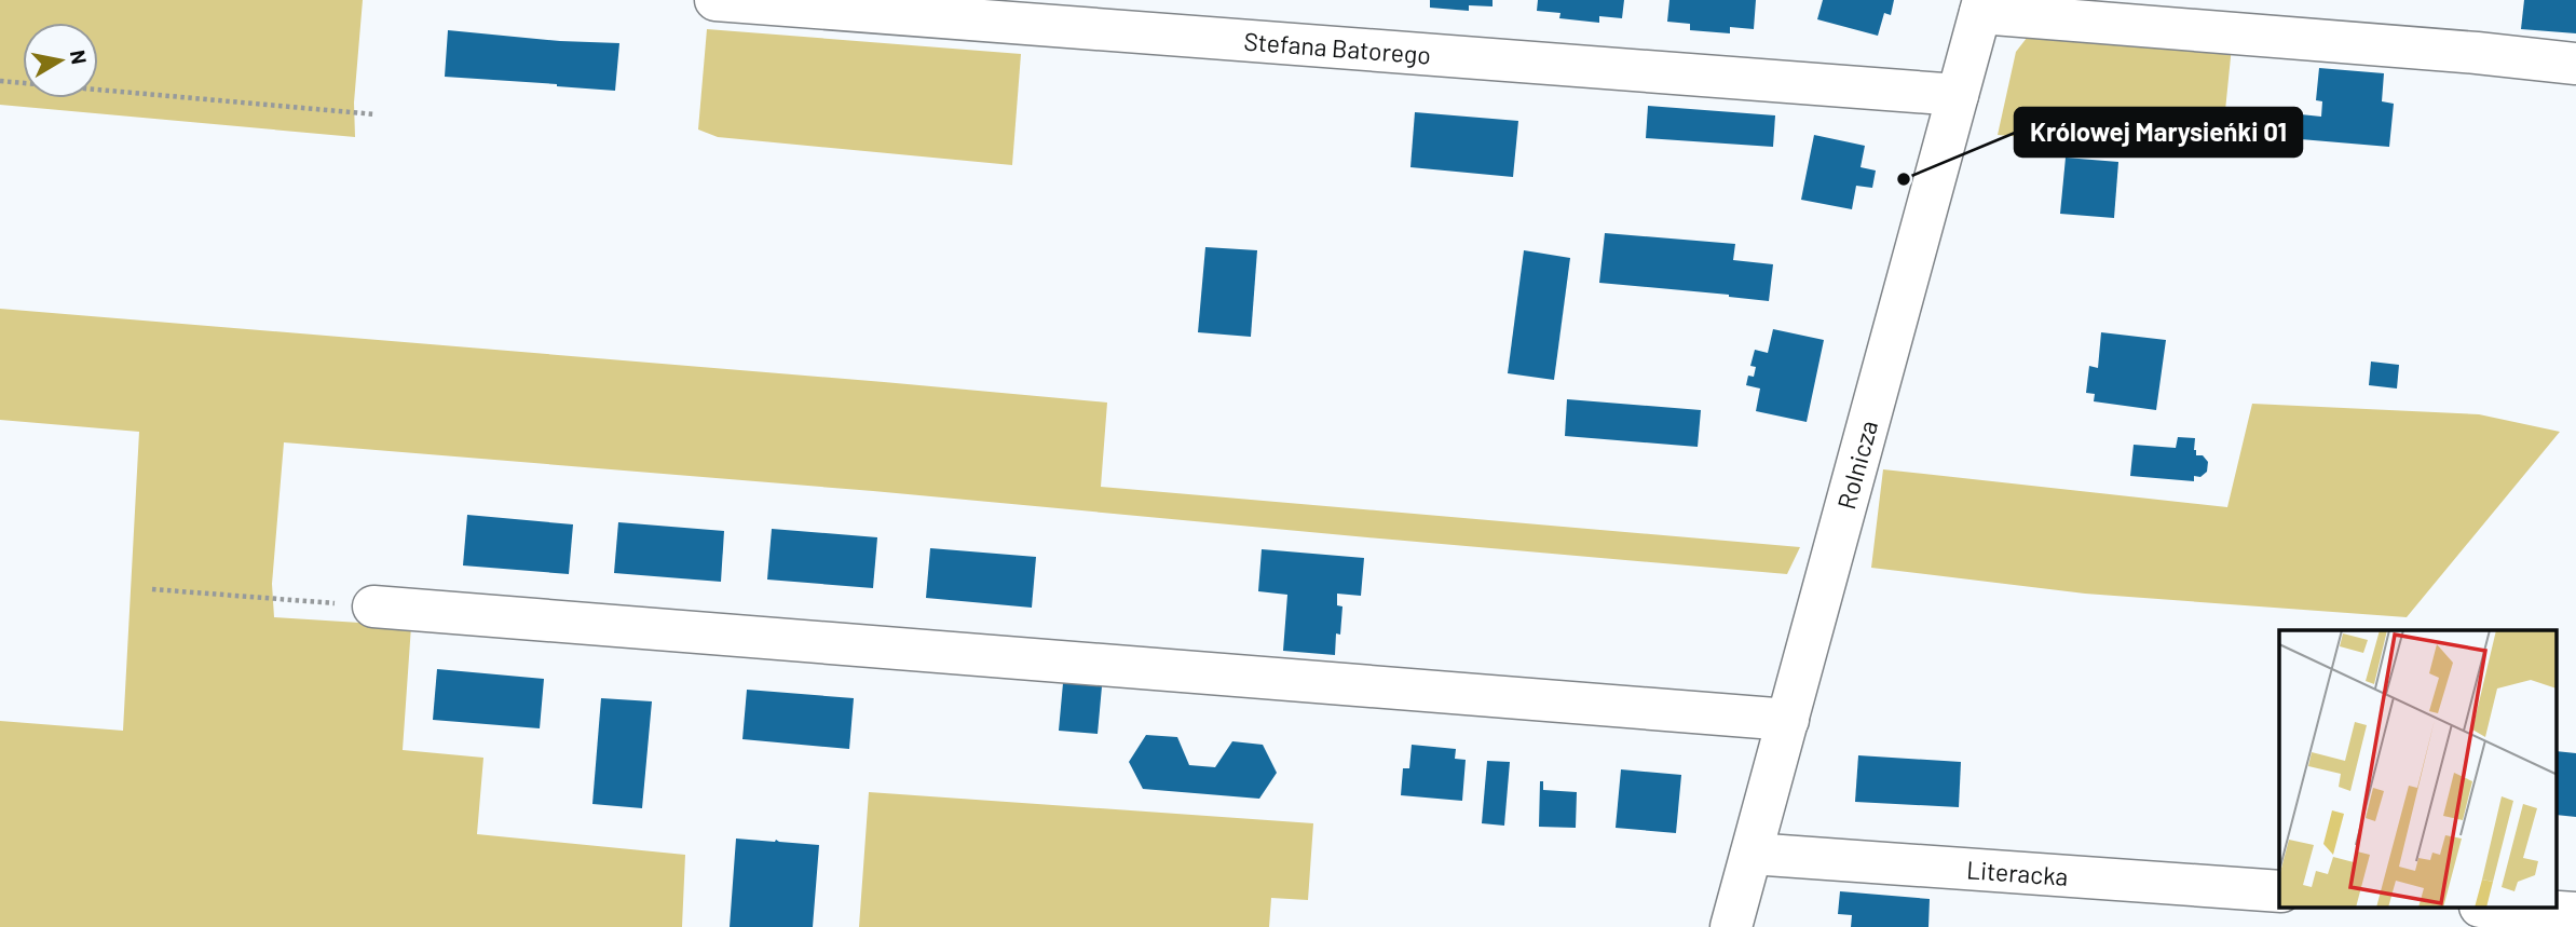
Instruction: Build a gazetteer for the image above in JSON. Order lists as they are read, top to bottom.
{
  "streets": {
    "street": ["Stefana Batorego", "Rolnicza", "Literacka"]
  },
  "crossings": [
    ["Stefana Batorego", "Rolnicza"],
    ["Rolnicza", "Literacka"]
  ],
  "places": ["Królowej Marysieńki 01"],
  "north": "right"
}
